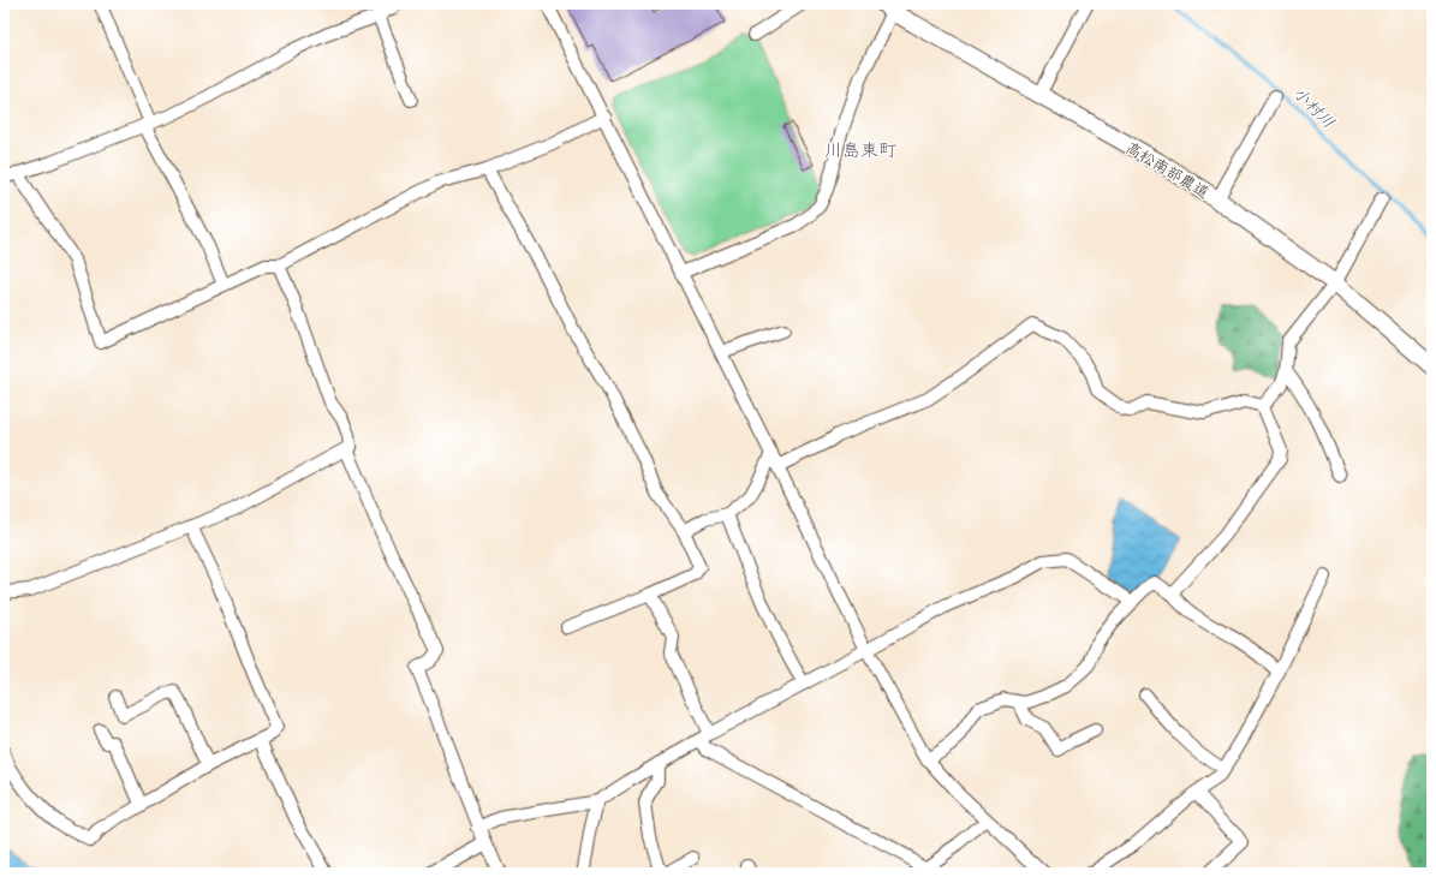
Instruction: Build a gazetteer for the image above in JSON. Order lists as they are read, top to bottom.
{
  "streets": {
    "street": ["高松南部農道"]
  },
  "districts": ["川島東町"],
  "water": ["小村川"]
}
